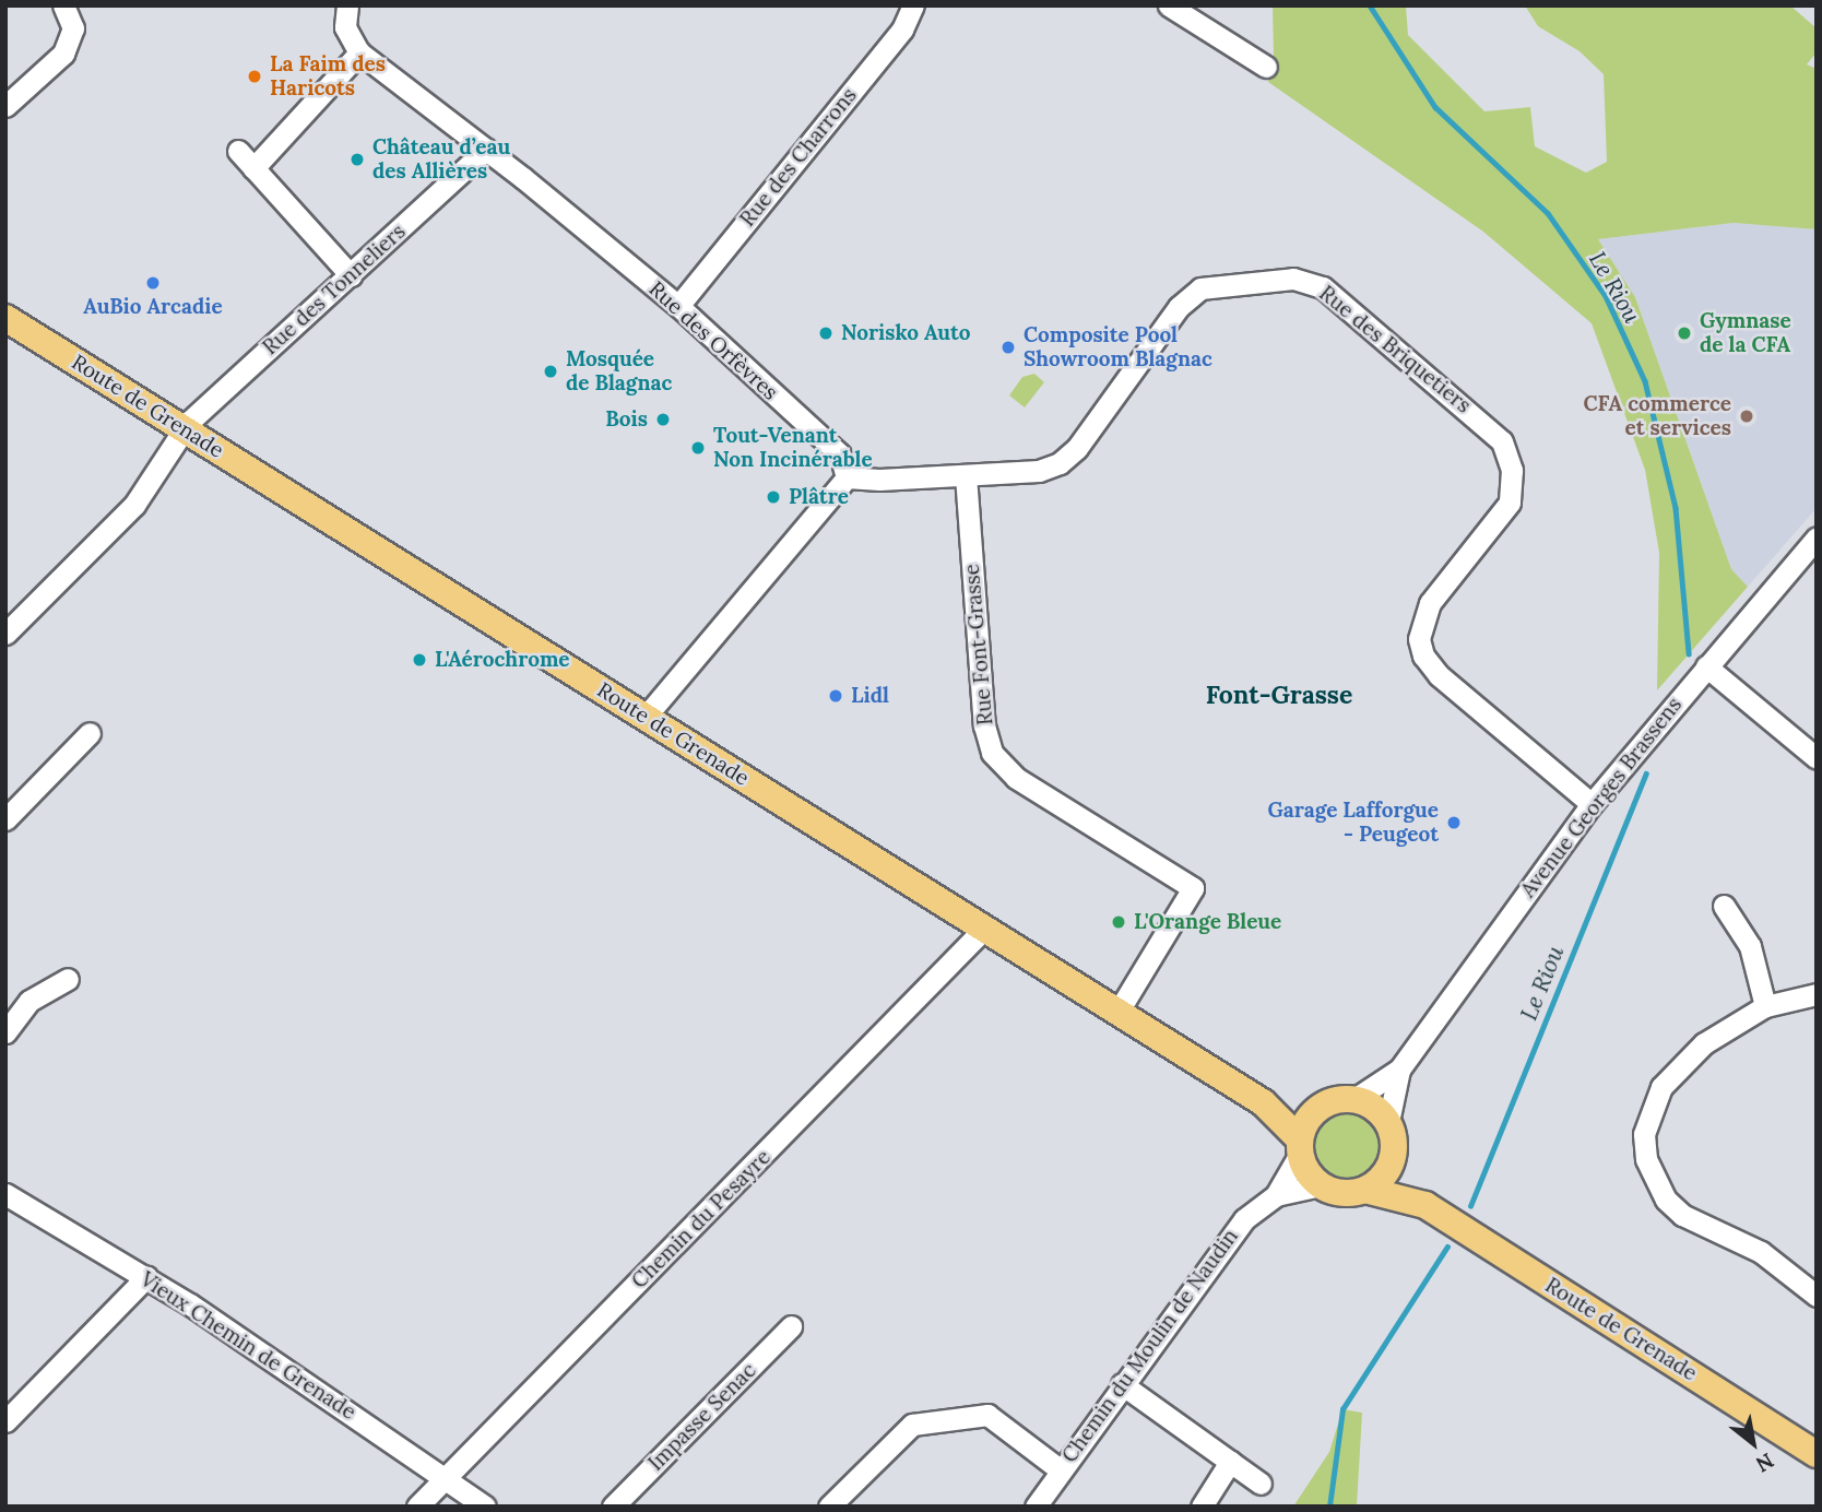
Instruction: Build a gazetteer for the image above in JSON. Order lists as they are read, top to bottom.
{
  "streets": {
    "main road": ["Route de Grenade"],
    "street": [
      "Rue des Charrons",
      "Rue des Tonneliers",
      "Rue des Orfèvres",
      "Rue des Briquetiers",
      "Rue Font-Grasse",
      "Avenue Georges Brassens",
      "Chemin du Pesayre",
      "Vieux Chemin de Grenade",
      "Chemin du Moulin de Naudin",
      "Impasse Senac"
    ]
  },
  "crossings": [
    ["Rue des Charrons", "Rue des Orfèvres"],
    ["Rue des Tonneliers", "Rue des Orfèvres"],
    ["Rue des Tonneliers", "Route de Grenade"],
    ["Rue des Orfèvres", "Rue des Briquetiers"],
    ["Rue des Briquetiers", "Rue Font-Grasse"],
    ["Rue des Briquetiers", "Avenue Georges Brassens"],
    ["Route de Grenade", "Rue Font-Grasse"],
    ["Route de Grenade", "Chemin du Pesayre"],
    ["Avenue Georges Brassens", "Chemin du Moulin de Naudin"],
    ["Chemin du Pesayre", "Vieux Chemin de Grenade"]
  ],
  "districts": ["Font-Grasse"],
  "water": ["Le Riou"],
  "places": [
    "La Faim des Haricots",
    "Château d’eau des Allières",
    "AuBio Arcadie",
    "Norisko Auto",
    "Gymnase de la CFA",
    "Composite Pool Showroom Blagnac",
    "Mosquée de Blagnac",
    "CFA commerce et services",
    "Bois",
    "Tout-Venant Non Incinérable",
    "Plâtre",
    "L'Aérochrome",
    "Lidl",
    "Garage Lafforgue - Peugeot",
    "L'Orange Bleue"
  ],
  "north": "bottom right"
}
